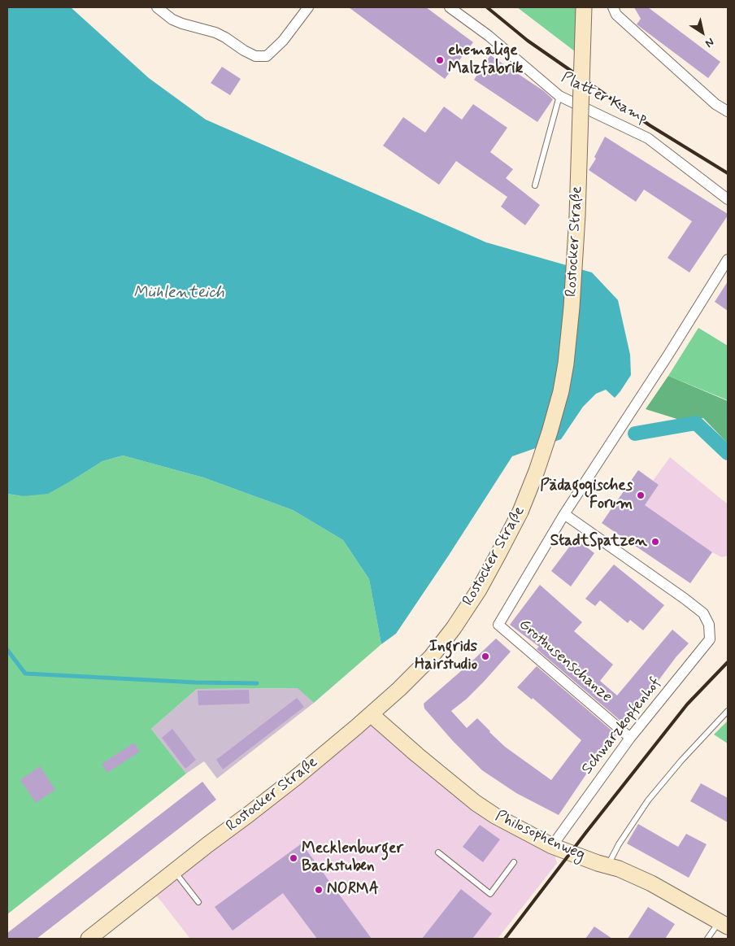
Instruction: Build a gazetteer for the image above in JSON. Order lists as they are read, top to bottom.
{
  "streets": {
    "main road": ["Rostocker Straße", "Philosophenweg"],
    "street": ["Platter Kamp", "Grothusenschanze", "Schwarzkopfenhof"]
  },
  "crossings": [
    ["Rostocker Straße", "Philosophenweg"],
    ["Grothusenschanze", "Schwarzkopfenhof"],
    ["Schwarzkopfenhof", "Philosophenweg"]
  ],
  "water": ["Mühlenteich"],
  "places": [
    "ehemalige Malzfabrik",
    "Pädagogisches Forum",
    "StadtSpatzen",
    "Ingrids Hairstudio",
    "Mecklenburger Backstuben",
    "NORMA"
  ],
  "north": "bottom right"
}
